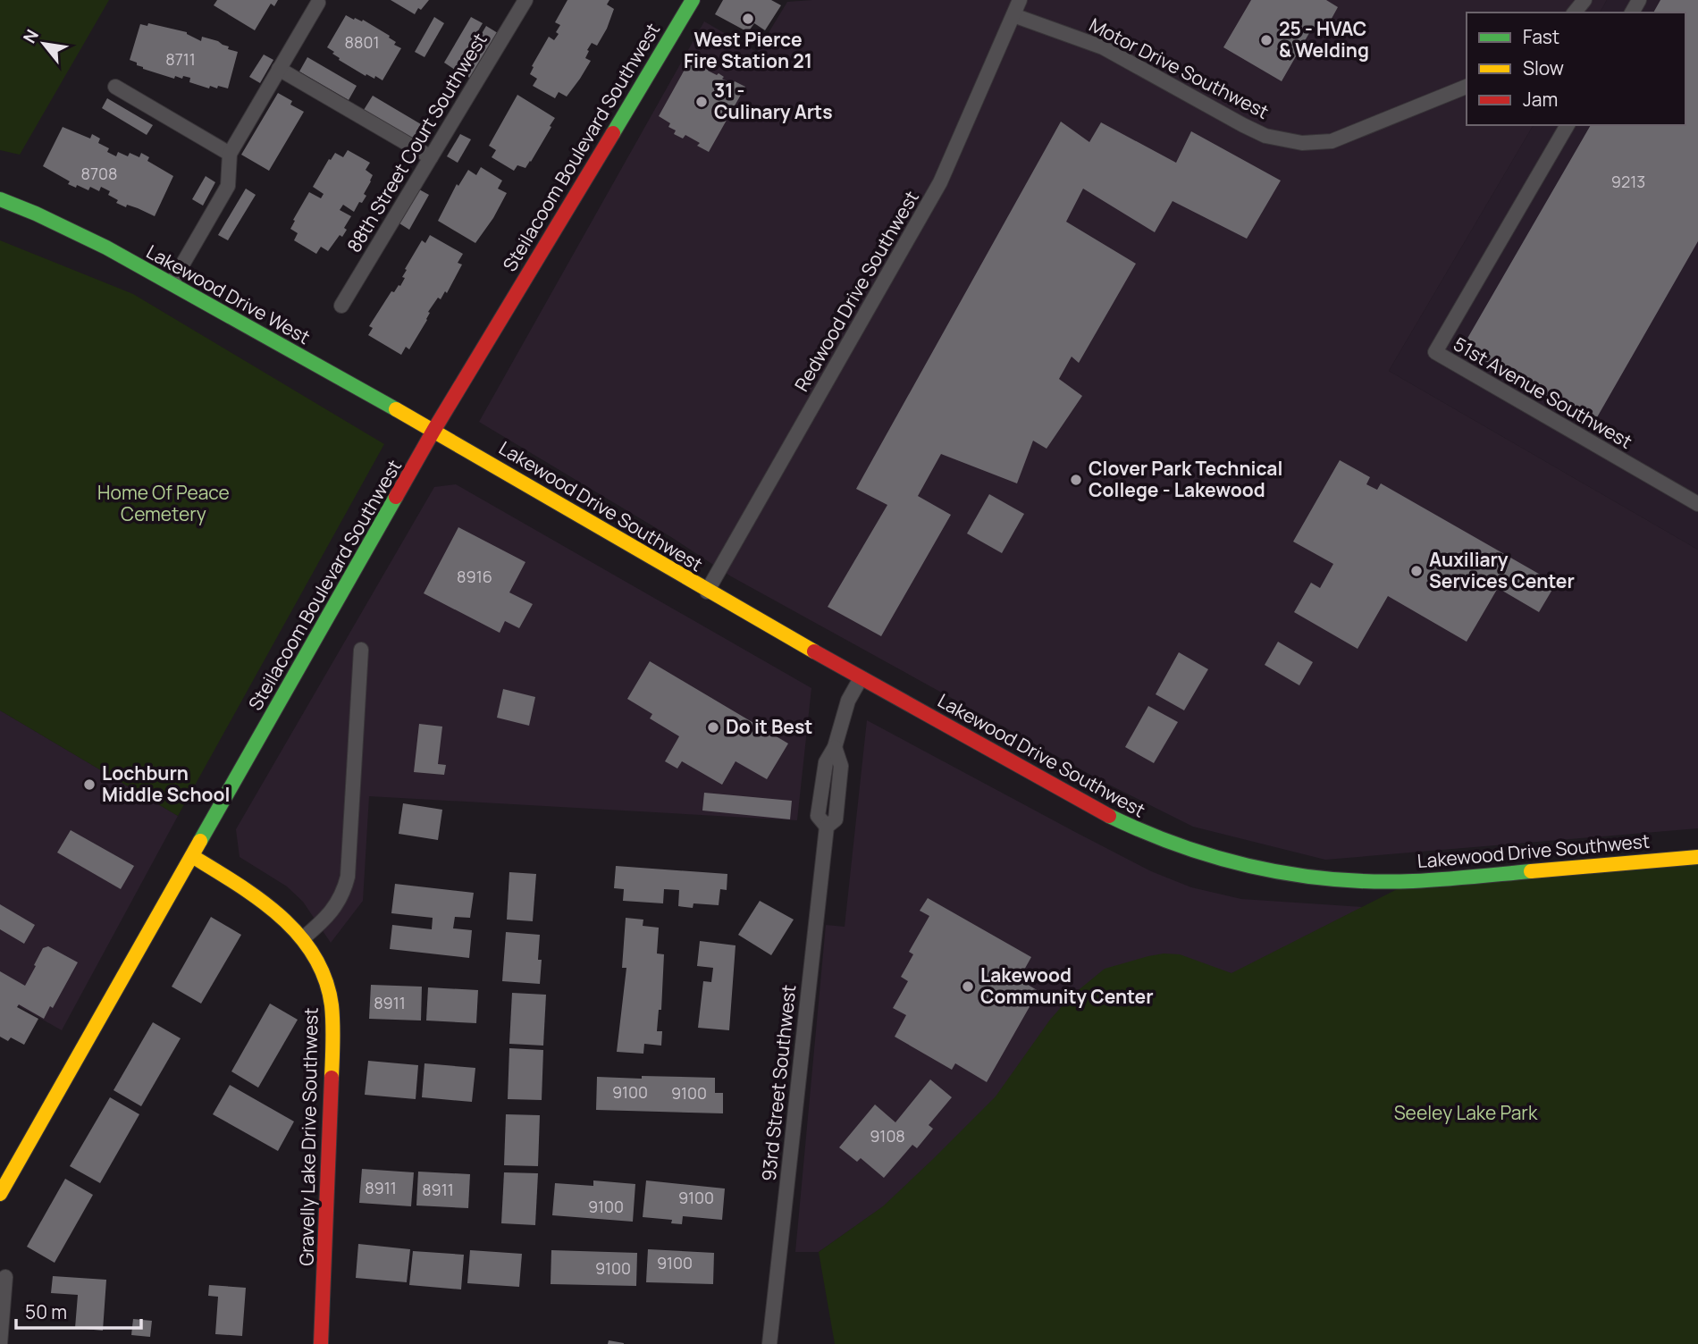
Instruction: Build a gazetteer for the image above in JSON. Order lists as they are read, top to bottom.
{
  "streets": {
    "main road": [
      "Steilacoom Boulevard Southwest",
      "Lakewood Drive West",
      "Lakewood Drive Southwest",
      "Gravelly Lake Drive Southwest"
    ],
    "street": [
      "Motor Drive Southwest",
      "88th Street Court Southwest",
      "Redwood Drive Southwest",
      "51st Avenue Southwest",
      "93rd Street Southwest"
    ]
  },
  "crossings": [
    ["Motor Drive Southwest", "Redwood Drive Southwest"],
    ["Steilacoom Boulevard Southwest", "Lakewood Drive West"],
    ["Steilacoom Boulevard Southwest", "Lakewood Drive Southwest"],
    ["Steilacoom Boulevard Southwest", "Gravelly Lake Drive Southwest"],
    ["Redwood Drive Southwest", "Lakewood Drive Southwest"],
    ["Lakewood Drive West", "Lakewood Drive Southwest"],
    ["Lakewood Drive Southwest", "93rd Street Southwest"]
  ],
  "parks": ["Home Of Peace Cemetery", "Seeley Lake Park"],
  "places": [
    "West Pierce Fire Station 21",
    "25 - HVAC & Welding",
    "31 - Culinary Arts",
    "Clover Park Technical College - Lakewood",
    "Auxiliary Services Center",
    "Do it Best",
    "Lochburn Middle School",
    "Lakewood Community Center"
  ],
  "house_numbers": [
    "8801",
    "8711",
    "8708",
    "9213",
    "8916",
    "8911",
    "9100",
    "9100",
    "9108",
    "8911",
    "8911",
    "9100",
    "9100",
    "9100",
    "9100"
  ],
  "legend": ["Fast", "Slow", "Jam"],
  "scale_bar": "50 m",
  "north": "top left"
}
